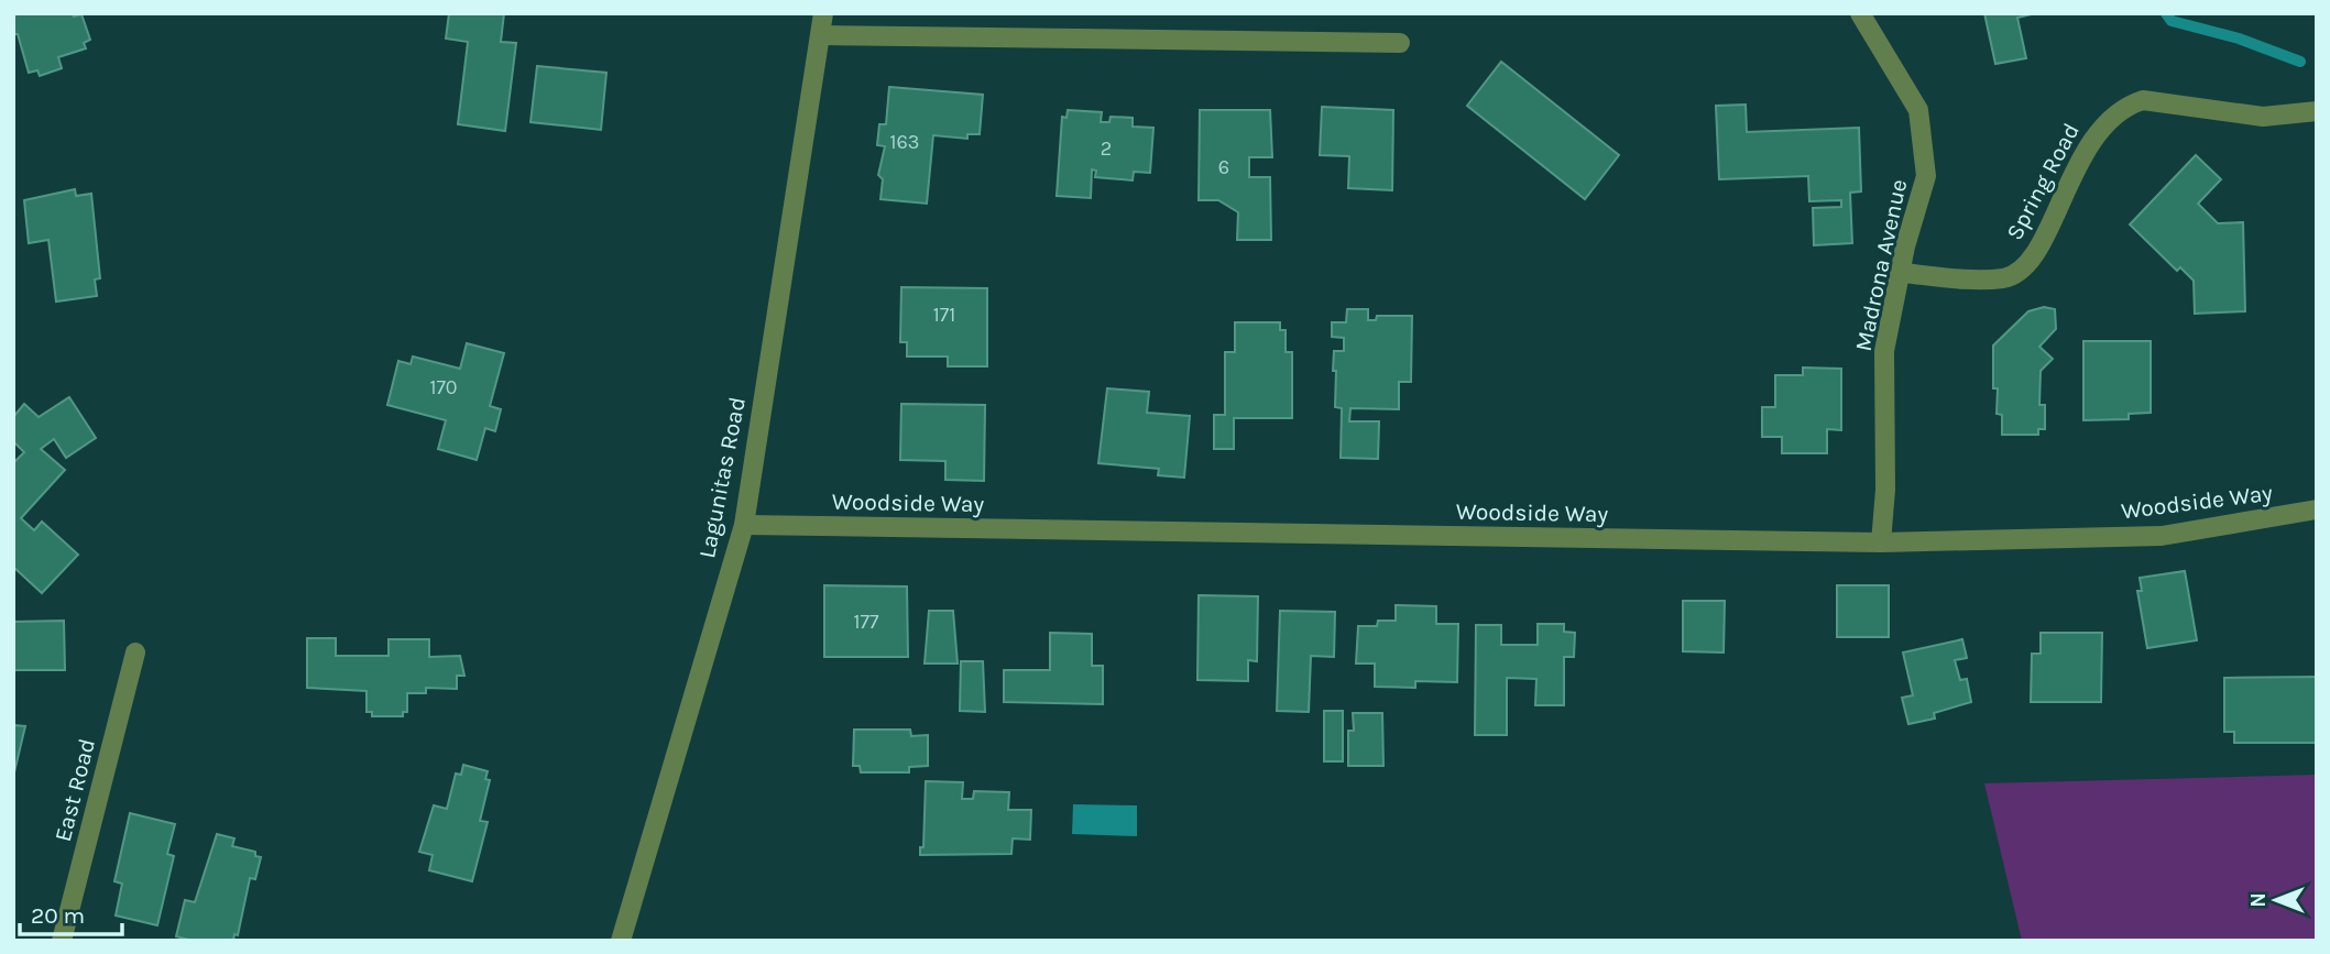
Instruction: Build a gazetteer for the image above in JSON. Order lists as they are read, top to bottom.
{
  "streets": {
    "street": [
      "Spring Road",
      "Madrona Avenue",
      "Lagunitas Road",
      "Woodside Way",
      "East Road"
    ]
  },
  "crossings": [
    ["Spring Road", "Madrona Avenue"],
    ["Madrona Avenue", "Woodside Way"],
    ["Lagunitas Road", "Woodside Way"]
  ],
  "house_numbers": [
    "163",
    "2",
    "6",
    "171",
    "170",
    "177"
  ],
  "scale_bar": "20 m",
  "north": "left"
}
